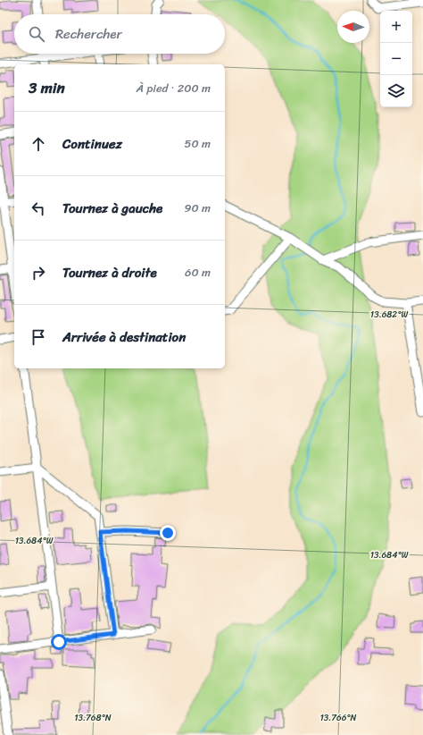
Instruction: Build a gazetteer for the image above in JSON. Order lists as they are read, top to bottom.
{
  "north": "left",
  "page": {
    "map_buttons": ["+", "−"],
    "search": "Rechercher",
    "heading": ["3 min", "À pied · 200 m"],
    "list": [
      ["Continuez", "50 m"],
      ["Tournez à gauche", "90 m"],
      ["Tournez à droite", "60 m"],
      "Arrivée à destination"
    ]
  },
  "coordinates": [
    "13.682°W",
    "13.684°W",
    "13.768°N",
    "13.766°N"
  ]
}
